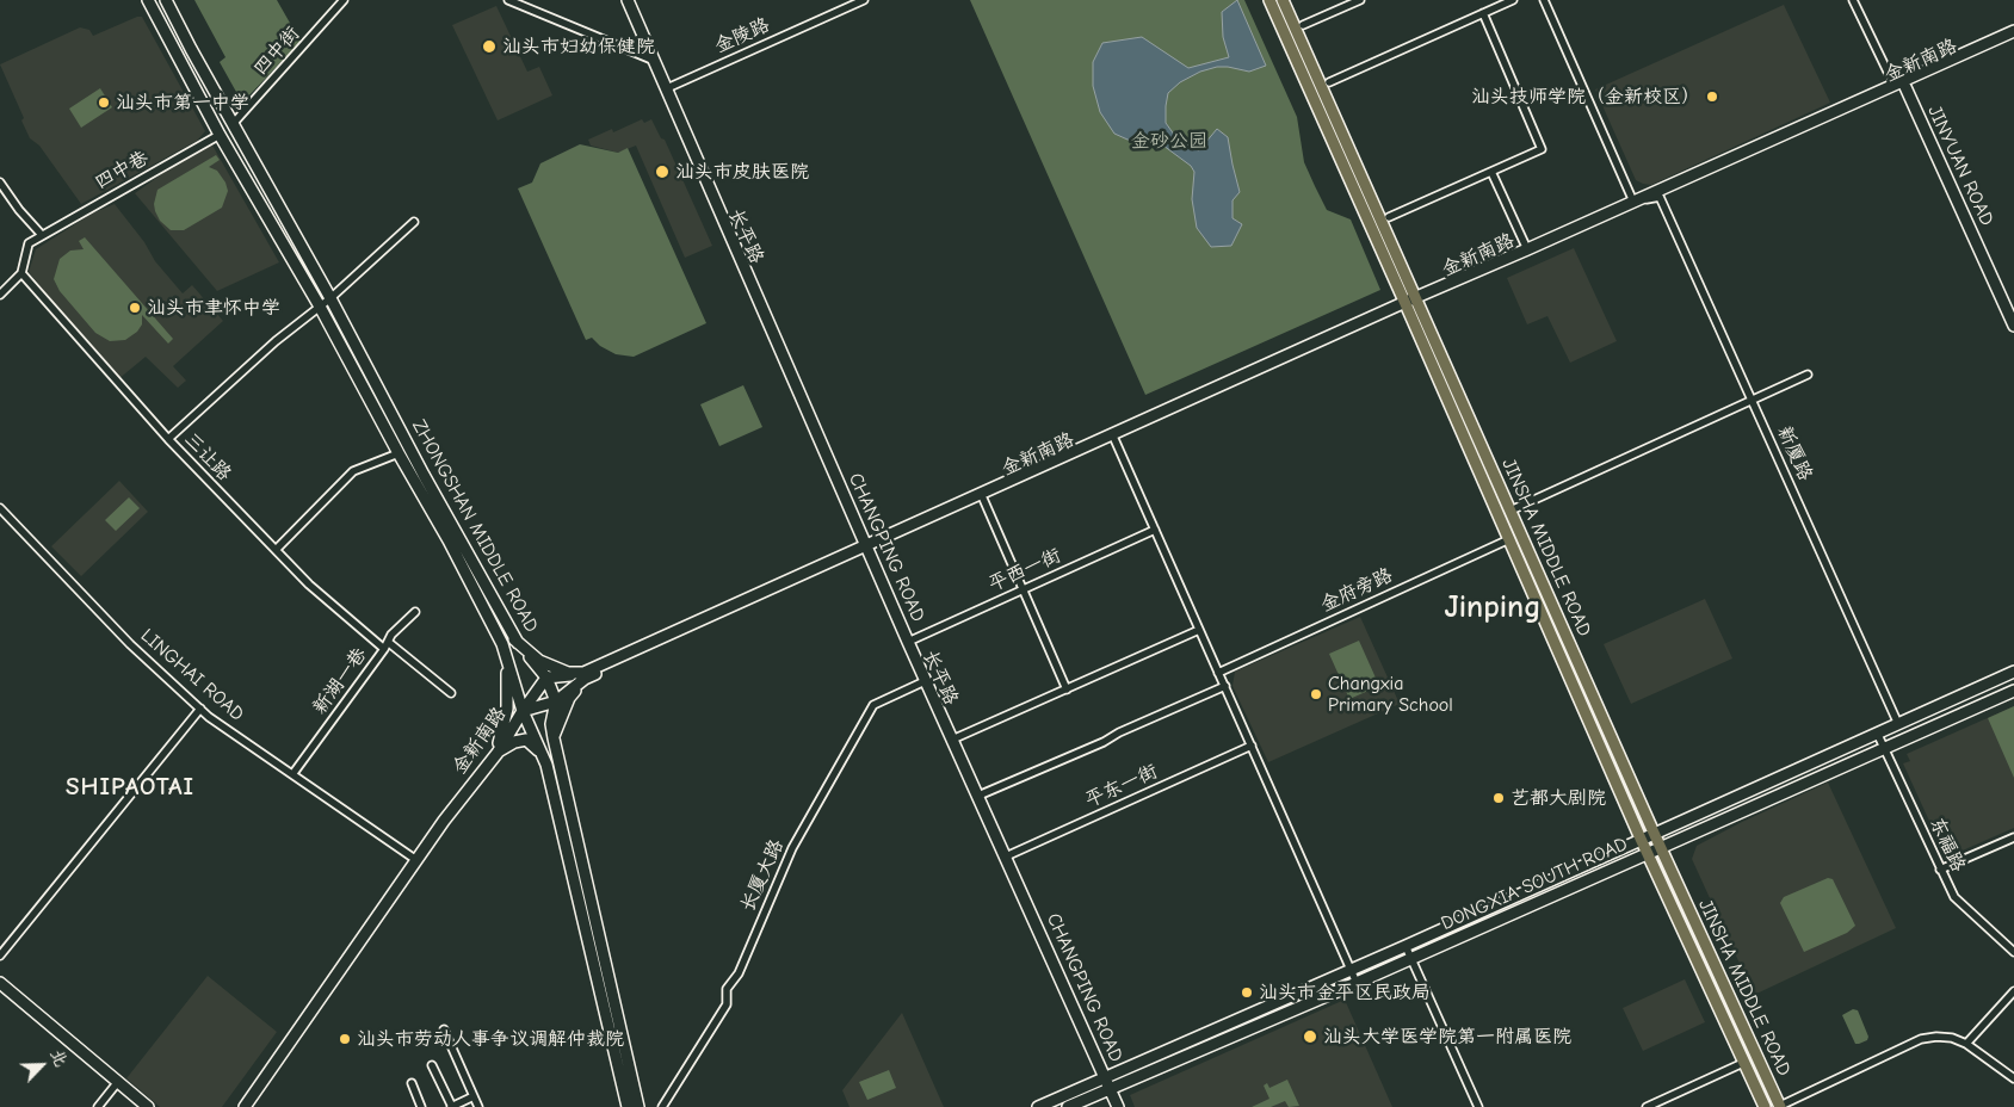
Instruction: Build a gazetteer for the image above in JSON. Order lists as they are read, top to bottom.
{
  "streets": {
    "main road": [
      "金新南路",
      "JINYUAN ROAD",
      "长平路",
      "ZHONGSHAN MIDDLE ROAD",
      "CHANGPING ROAD",
      "JINSHA MIDDLE ROAD",
      "DONGXIA SOUTH ROAD"
    ],
    "street": [
      "金陵路",
      "四中街",
      "四中巷",
      "新厦路",
      "三让路",
      "平西一街",
      "金府旁路",
      "LINGHAI ROAD",
      "新湖一巷",
      "平东一街",
      "东福路",
      "长厦大路"
    ]
  },
  "crossings": [
    ["金陵路", "CHANGPING ROAD"],
    ["四中街", "ZHONGSHAN MIDDLE ROAD"],
    ["金新南路", "JINYUAN ROAD"],
    ["金新南路", "长平路"],
    ["金新南路", "新厦路"],
    ["金新南路", "ZHONGSHAN MIDDLE ROAD"],
    ["金新南路", "CHANGPING ROAD"],
    ["金新南路", "JINSHA MIDDLE ROAD"],
    ["金新南路", "LINGHAI ROAD"],
    ["四中巷", "ZHONGSHAN MIDDLE ROAD"],
    ["长平路", "CHANGPING ROAD"],
    ["长平路", "长厦大路"],
    ["长平路", "DONGXIA SOUTH ROAD"],
    ["新厦路", "DONGXIA SOUTH ROAD"],
    ["三让路", "新湖一巷"],
    ["CHANGPING ROAD", "平西一街"],
    ["CHANGPING ROAD", "平东一街"],
    ["CHANGPING ROAD", "DONGXIA SOUTH ROAD"],
    ["JINSHA MIDDLE ROAD", "金府旁路"],
    ["JINSHA MIDDLE ROAD", "DONGXIA SOUTH ROAD"],
    ["LINGHAI ROAD", "新湖一巷"],
    ["东福路", "DONGXIA SOUTH ROAD"]
  ],
  "districts": ["Jinping", "SHIPAOTAI"],
  "parks": ["金砂公园"],
  "places": [
    "汕头市妇幼保健院",
    "汕头技师学院（金新校区）",
    "汕头市第一中学",
    "汕头市皮肤医院",
    "汕头市聿怀中学",
    "Changxia Primary School",
    "艺都大剧院",
    "汕头市金平区民政局",
    "汕头大学医学院第一附属医院",
    "汕头市劳动人事争议调解仲裁院"
  ],
  "north": "top right"
}
